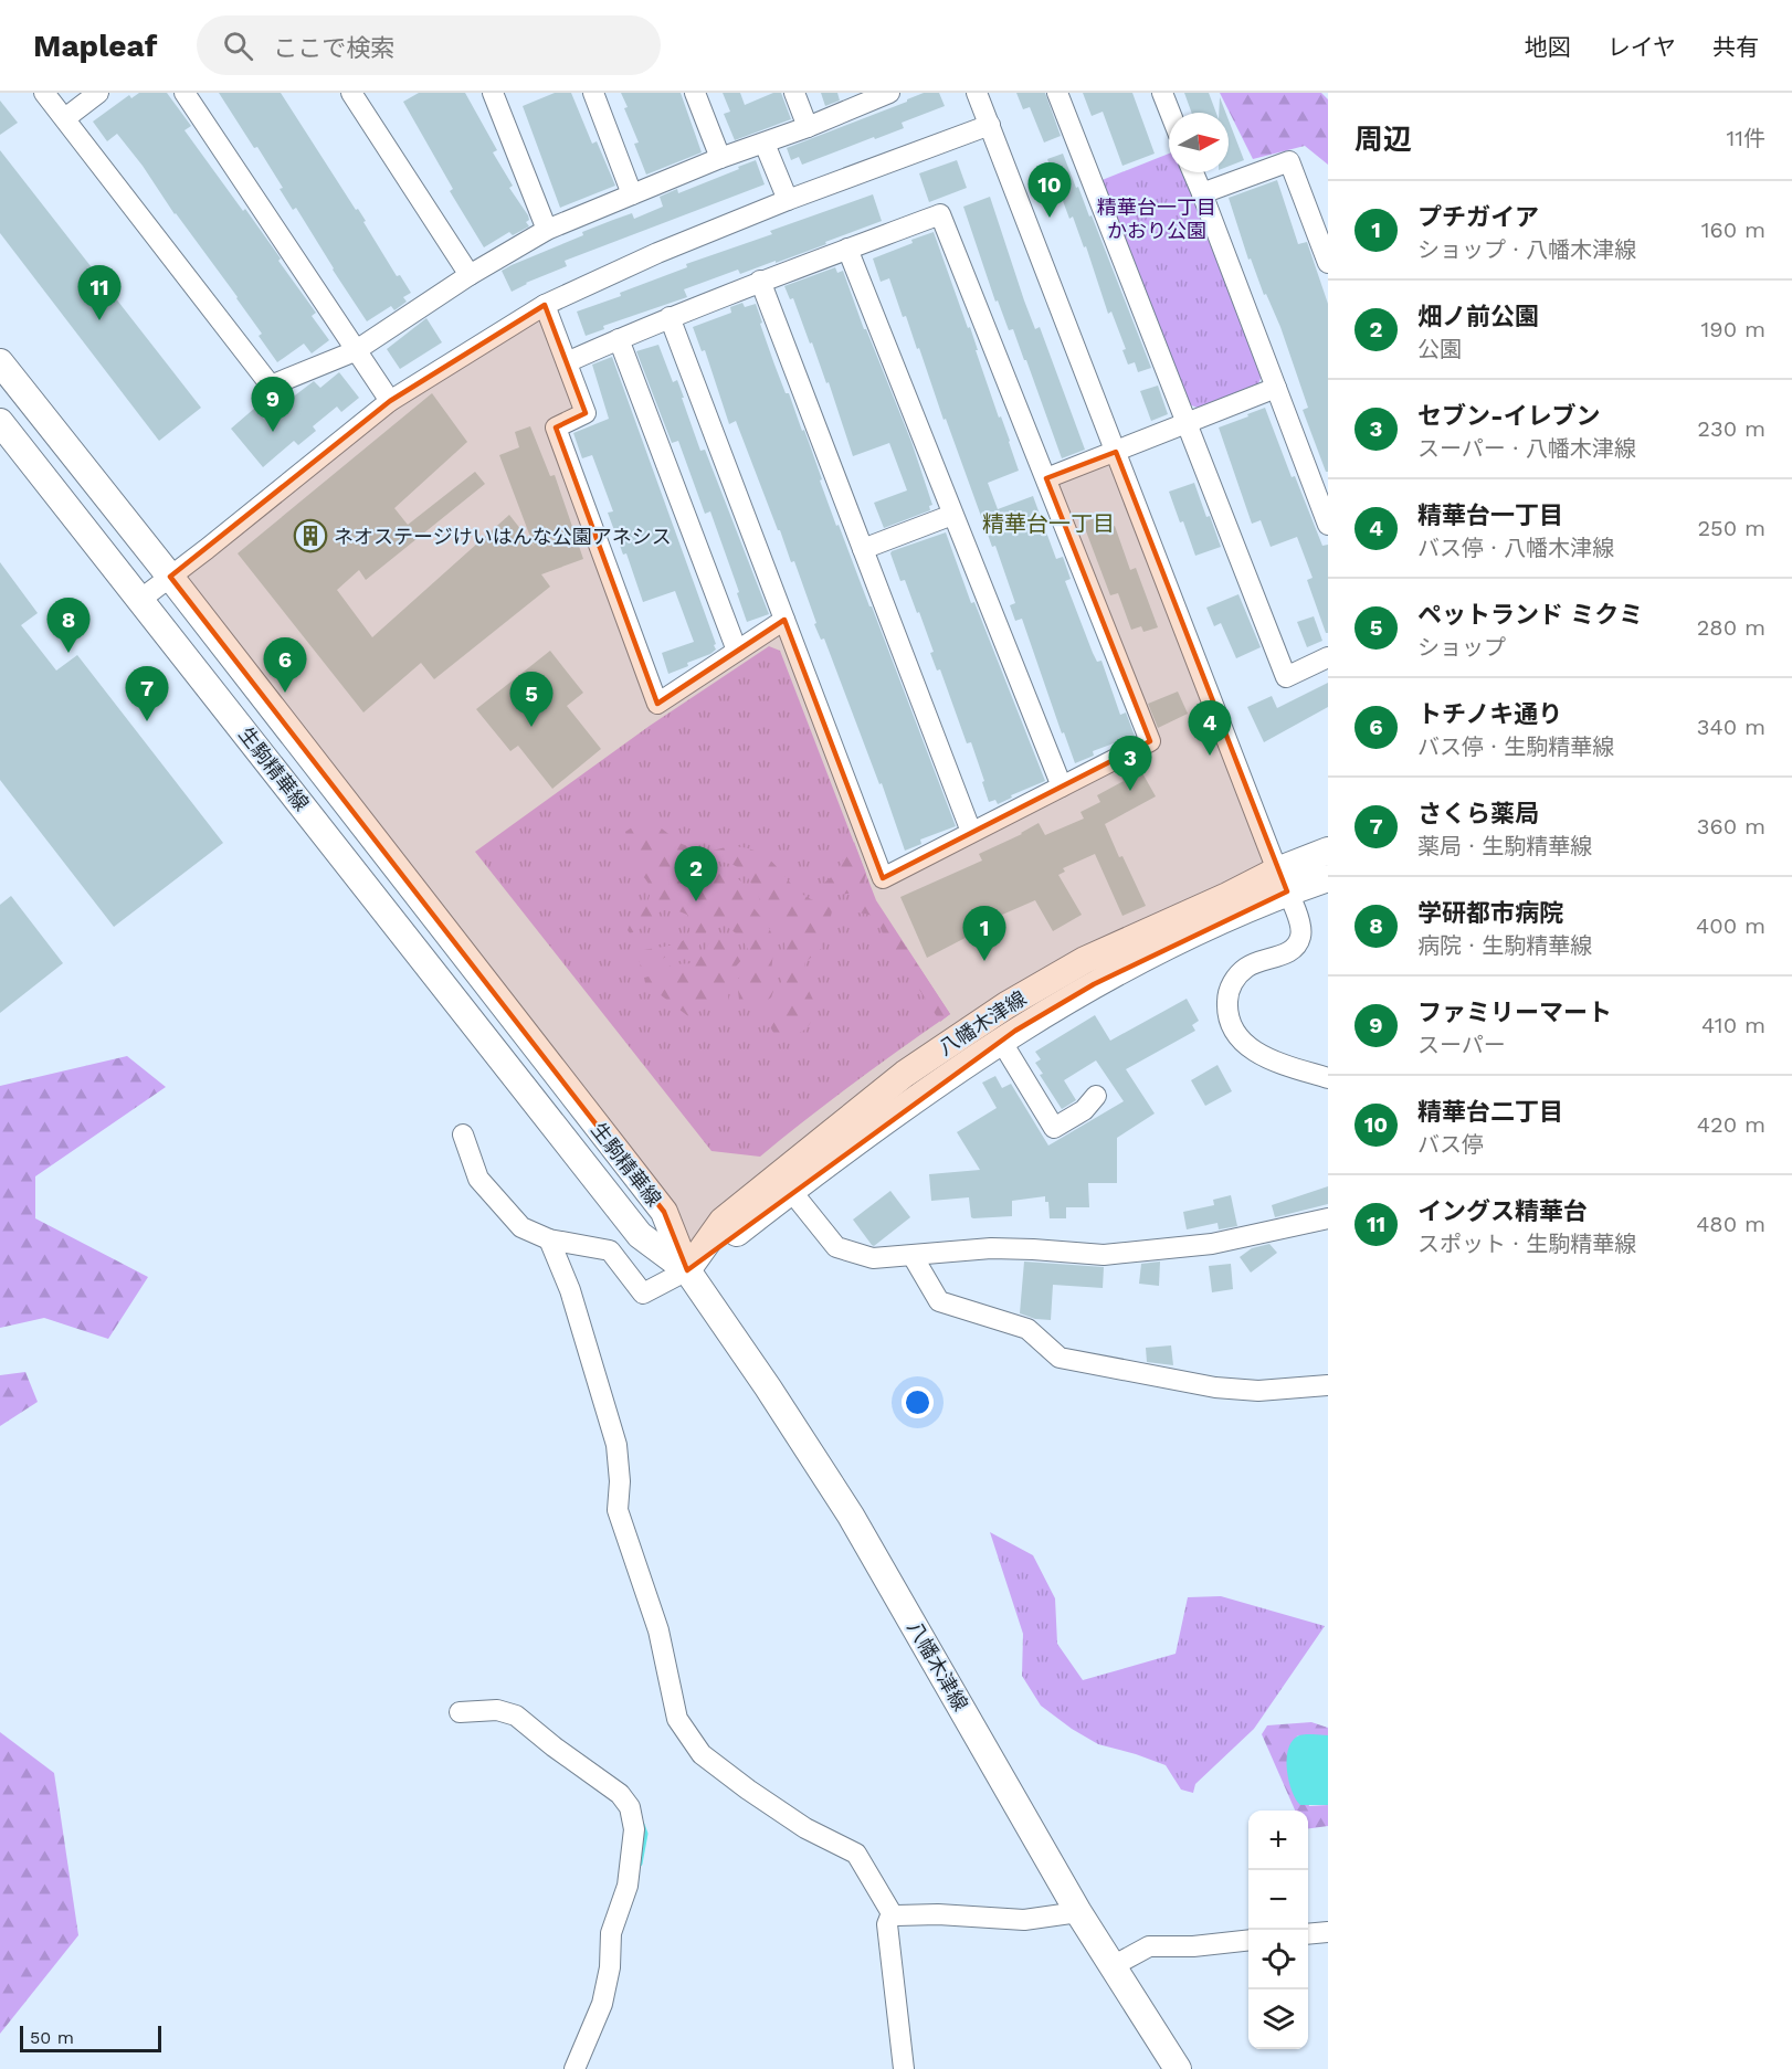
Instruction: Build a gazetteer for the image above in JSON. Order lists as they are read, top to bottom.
{
  "streets": {
    "main road": ["生駒精華線", "八幡木津線"]
  },
  "crossings": [
    ["生駒精華線", "八幡木津線"]
  ],
  "districts": ["精華台一丁目"],
  "parks": ["精華台一丁目 かおり公園"],
  "places": {
    "building": ["ネオステージけいはんな公園アネシス"]
  },
  "scale_bar": "50 m",
  "north": "right",
  "page": {
    "header": "Mapleaf",
    "search": "ここで検索",
    "nav": ["地図", "レイヤ", "共有"],
    "heading": ["周辺", "11件"],
    "pins": [
      "10",
      "11",
      "9",
      "8",
      "6",
      "7",
      "5",
      "4",
      "3",
      "2",
      "1"
    ],
    "list": [
      {
        "mark": "1",
        "name": "プチガイア",
        "note": "ショップ · 八幡木津線",
        "value": "160 m"
      },
      {
        "mark": "2",
        "name": "畑ノ前公園",
        "note": "公園",
        "value": "190 m"
      },
      {
        "mark": "3",
        "name": "セブン-イレブン",
        "note": "スーパー · 八幡木津線",
        "value": "230 m"
      },
      {
        "mark": "4",
        "name": "精華台一丁目",
        "note": "バス停 · 八幡木津線",
        "value": "250 m"
      },
      {
        "mark": "5",
        "name": "ペットランド ミクミ",
        "note": "ショップ",
        "value": "280 m"
      },
      {
        "mark": "6",
        "name": "トチノキ通り",
        "note": "バス停 · 生駒精華線",
        "value": "340 m"
      },
      {
        "mark": "7",
        "name": "さくら薬局",
        "note": "薬局 · 生駒精華線",
        "value": "360 m"
      },
      {
        "mark": "8",
        "name": "学研都市病院",
        "note": "病院 · 生駒精華線",
        "value": "400 m"
      },
      {
        "mark": "9",
        "name": "ファミリーマート",
        "note": "スーパー",
        "value": "410 m"
      },
      {
        "mark": "10",
        "name": "精華台二丁目",
        "note": "バス停",
        "value": "420 m"
      },
      {
        "mark": "11",
        "name": "イングス精華台",
        "note": "スポット · 生駒精華線",
        "value": "480 m"
      }
    ],
    "map_buttons": ["+", "−"],
    "scale": "50 m"
  }
}
